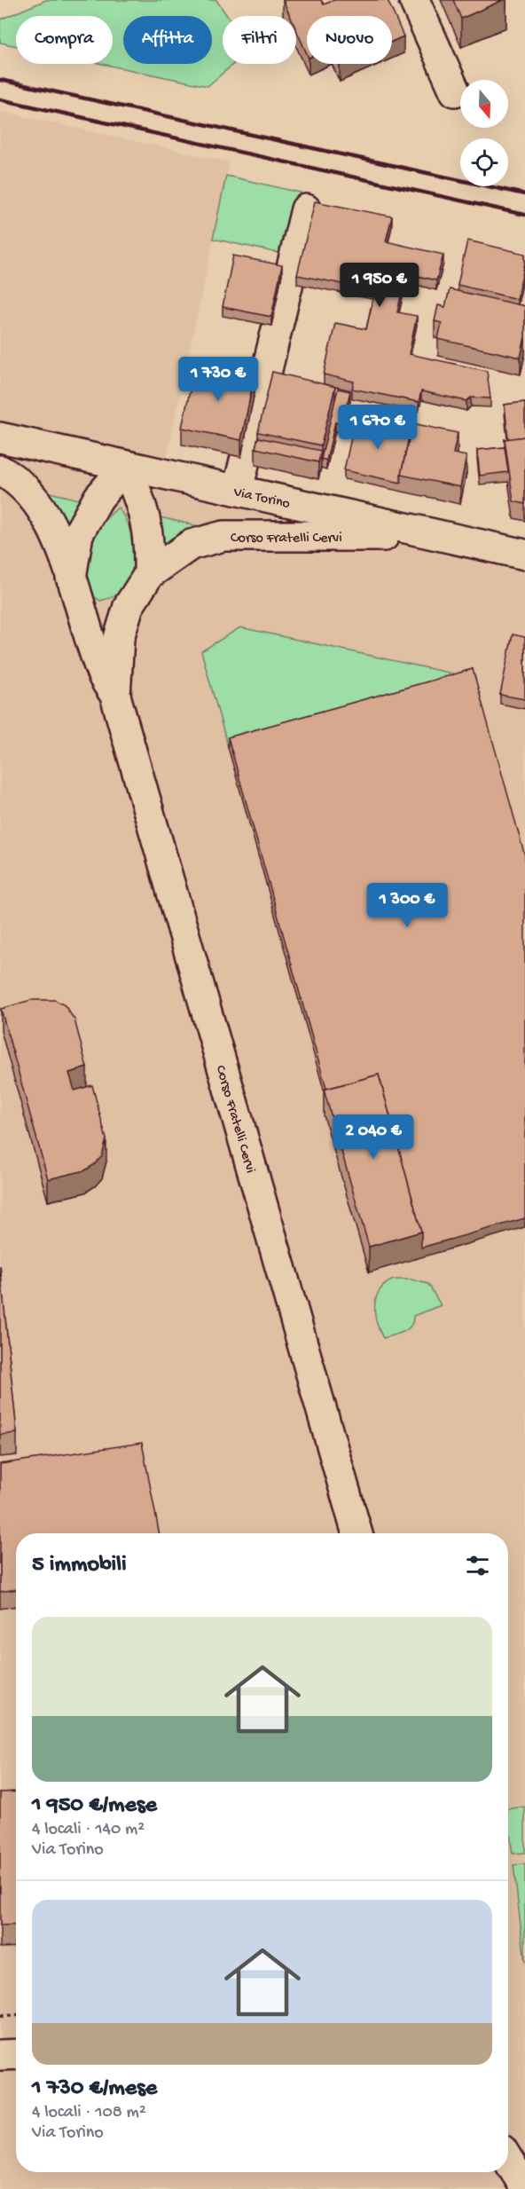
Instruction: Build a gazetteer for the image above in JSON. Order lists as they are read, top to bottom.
{
  "streets": {
    "street": ["Via Torino", "Corso Fratelli Cervi"]
  },
  "crossings": [
    ["Via Torino", "Corso Fratelli Cervi"]
  ],
  "north": "bottom",
  "page": {
    "chip": [
      "Compra",
      "Affitta",
      "Filtri",
      "Nuovo"
    ],
    "price": [
      "1 950 €",
      "1 730 €",
      "1 670 €",
      "1 300 €",
      "2 040 €"
    ],
    "heading": "5 immobili",
    "list": [
      {
        "name": "1 950 €/mese",
        "note": "4 locali · 140 m² · Via Torino"
      },
      {
        "name": "1 730 €/mese",
        "note": "4 locali · 108 m² · Via Torino"
      }
    ]
  }
}
